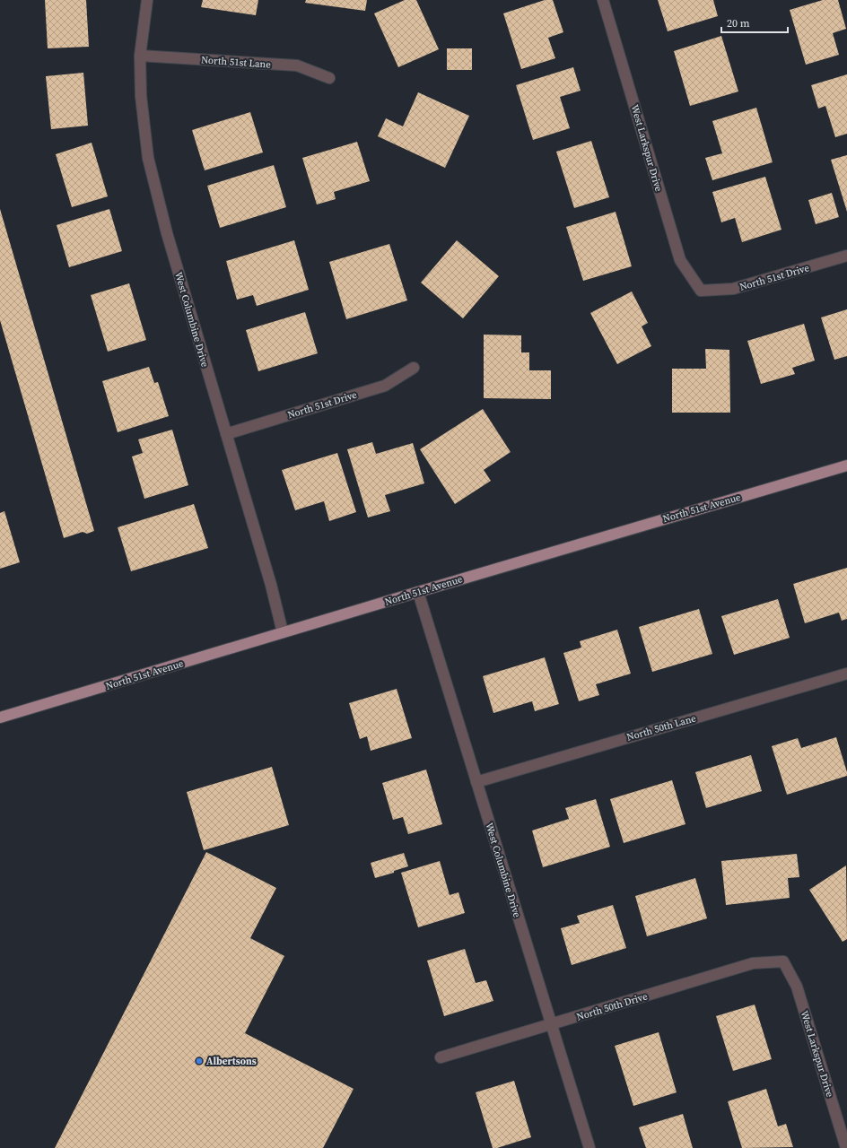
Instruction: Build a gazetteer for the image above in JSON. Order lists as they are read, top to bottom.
{
  "streets": {
    "main road": ["North 51st Avenue"],
    "street": [
      "North 51st Lane",
      "West Larkspur Drive",
      "North 51st Drive",
      "West Columbine Drive",
      "North 50th Lane",
      "North 50th Drive"
    ]
  },
  "crossings": [
    ["North 51st Lane", "West Columbine Drive"],
    ["West Larkspur Drive", "North 51st Drive"],
    ["West Larkspur Drive", "North 50th Drive"],
    ["North 51st Drive", "West Columbine Drive"],
    ["West Columbine Drive", "North 51st Avenue"],
    ["West Columbine Drive", "North 50th Lane"],
    ["West Columbine Drive", "North 50th Drive"]
  ],
  "places": ["Albertsons"],
  "scale_bar": "20 m"
}
